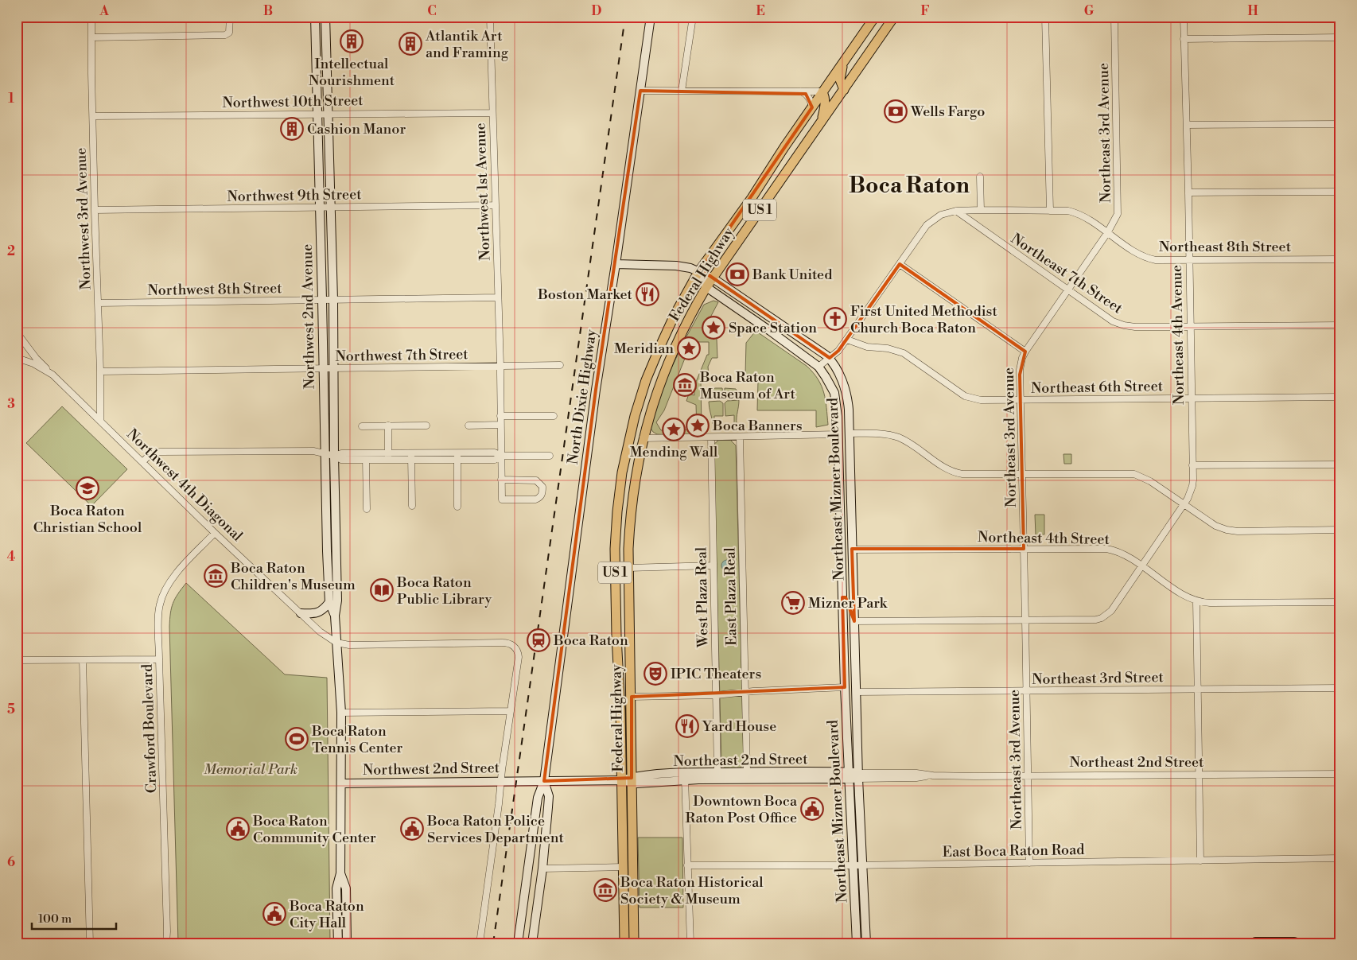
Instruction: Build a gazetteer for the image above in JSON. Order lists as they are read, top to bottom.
{
  "streets": {
    "main road": [
      "US 1",
      "Federal Highway",
      "Northwest 2nd Avenue",
      "North Dixie Highway",
      "Northeast Mizner Boulevard",
      "Northeast 2nd Street",
      "Northwest 2nd Street"
    ],
    "street": [
      "Northwest 10th Street",
      "Northeast 3rd Avenue",
      "Northwest 1st Avenue",
      "Northwest 9th Street",
      "Northwest 3rd Avenue",
      "Northeast 8th Street",
      "Northeast 7th Street",
      "Northwest 8th Street",
      "Northeast 4th Avenue",
      "Northwest 7th Street",
      "Northeast 6th Street",
      "Northwest 4th Diagonal",
      "Northeast 4th Street",
      "East Plaza Real",
      "West Plaza Real",
      "Northeast 3rd Street",
      "Crawford Boulevard",
      "East Boca Raton Road"
    ]
  },
  "crossings": [
    ["Northwest 10th Street", "Northwest 1st Avenue"],
    ["Northwest 10th Street", "Northwest 3rd Avenue"],
    ["Northwest 10th Street", "Northwest 2nd Avenue"],
    ["Northeast 3rd Avenue", "Northeast 8th Street"],
    ["Northeast 3rd Avenue", "Northeast 7th Street"],
    ["Northeast 3rd Avenue", "Northeast 4th Avenue"],
    ["Northeast 3rd Avenue", "Northeast 6th Street"],
    ["Northeast 3rd Avenue", "Northeast 4th Street"],
    ["Northeast 3rd Avenue", "Northeast 3rd Street"],
    ["Northeast 3rd Avenue", "Northeast 2nd Street"],
    ["Northeast 3rd Avenue", "East Boca Raton Road"],
    ["Northwest 1st Avenue", "Northwest 9th Street"],
    ["Northwest 1st Avenue", "Northwest 8th Street"],
    ["Northwest 1st Avenue", "Northwest 7th Street"],
    ["Northwest 9th Street", "Northwest 3rd Avenue"],
    ["Northwest 9th Street", "Northwest 2nd Avenue"],
    ["Northwest 3rd Avenue", "Northwest 8th Street"],
    ["Northwest 3rd Avenue", "Northwest 7th Street"],
    ["Northwest 3rd Avenue", "Northwest 4th Diagonal"],
    ["Northeast 8th Street", "Northeast 7th Street"],
    ["Northeast 8th Street", "Northeast 4th Avenue"],
    ["Northeast 8th Street", "Northeast 6th Street"],
    ["Northeast 8th Street", "Northeast Mizner Boulevard"],
    ["Northeast 7th Street", "Northeast 4th Avenue"],
    ["Federal Highway", "Northeast Mizner Boulevard"],
    ["Federal Highway", "Northeast 2nd Street"],
    ["Northwest 8th Street", "Northwest 2nd Avenue"],
    ["Northwest 2nd Avenue", "Northwest 7th Street"],
    ["Northwest 2nd Avenue", "Northwest 4th Diagonal"],
    ["Northwest 2nd Avenue", "Northwest 2nd Street"],
    ["Northeast 4th Avenue", "Northeast 6th Street"],
    ["Northeast 4th Avenue", "Northeast 4th Street"],
    ["North Dixie Highway", "Northeast 2nd Street"],
    ["Northwest 4th Diagonal", "Crawford Boulevard"],
    ["Northeast Mizner Boulevard", "Northeast 4th Street"],
    ["Northeast Mizner Boulevard", "Northeast 3rd Street"],
    ["Northeast Mizner Boulevard", "Northeast 2nd Street"],
    ["Northeast Mizner Boulevard", "East Boca Raton Road"],
    ["East Plaza Real", "Northeast 2nd Street"],
    ["West Plaza Real", "Northeast 2nd Street"],
    ["Northeast 2nd Street", "Northwest 2nd Street"]
  ],
  "districts": ["Boca Raton"],
  "parks": ["Memorial Park"],
  "places": {
    "building": ["Intellectual Nourishment", "Atlantik Art and Framing", "Cashion Manor"],
    "bank": ["Wells Fargo", "Bank United"],
    "restaurant": ["Boston Market", "Yard House"],
    "church": ["First United Methodist Church Boca Raton"],
    "place": [
      "Space Station",
      "Meridian",
      "Boca Banners",
      "Mending Wall"
    ],
    "museum": ["Boca Raton Museum of Art", "Boca Raton Children's Museum", "Boca Raton Historical Society & Museum"],
    "school or university": ["Boca Raton Christian School"],
    "library": ["Boca Raton Public Library"],
    "supermarket": ["Mizner Park"],
    "station": ["Boca Raton"],
    "theatre": ["IPIC Theaters"],
    "sports": ["Boca Raton Tennis Center"],
    "public building": [
      "Downtown Boca Raton Post Office",
      "Boca Raton Community Center",
      "Boca Raton Police Services Department",
      "Boca Raton City Hall"
    ]
  },
  "scale_bar": "100 m",
  "grid": {
    "columns": [
      "A",
      "B",
      "C",
      "D",
      "E",
      "F",
      "G",
      "H"
    ],
    "rows": [
      "1",
      "2",
      "3",
      "4",
      "5",
      "6"
    ]
  }
}
